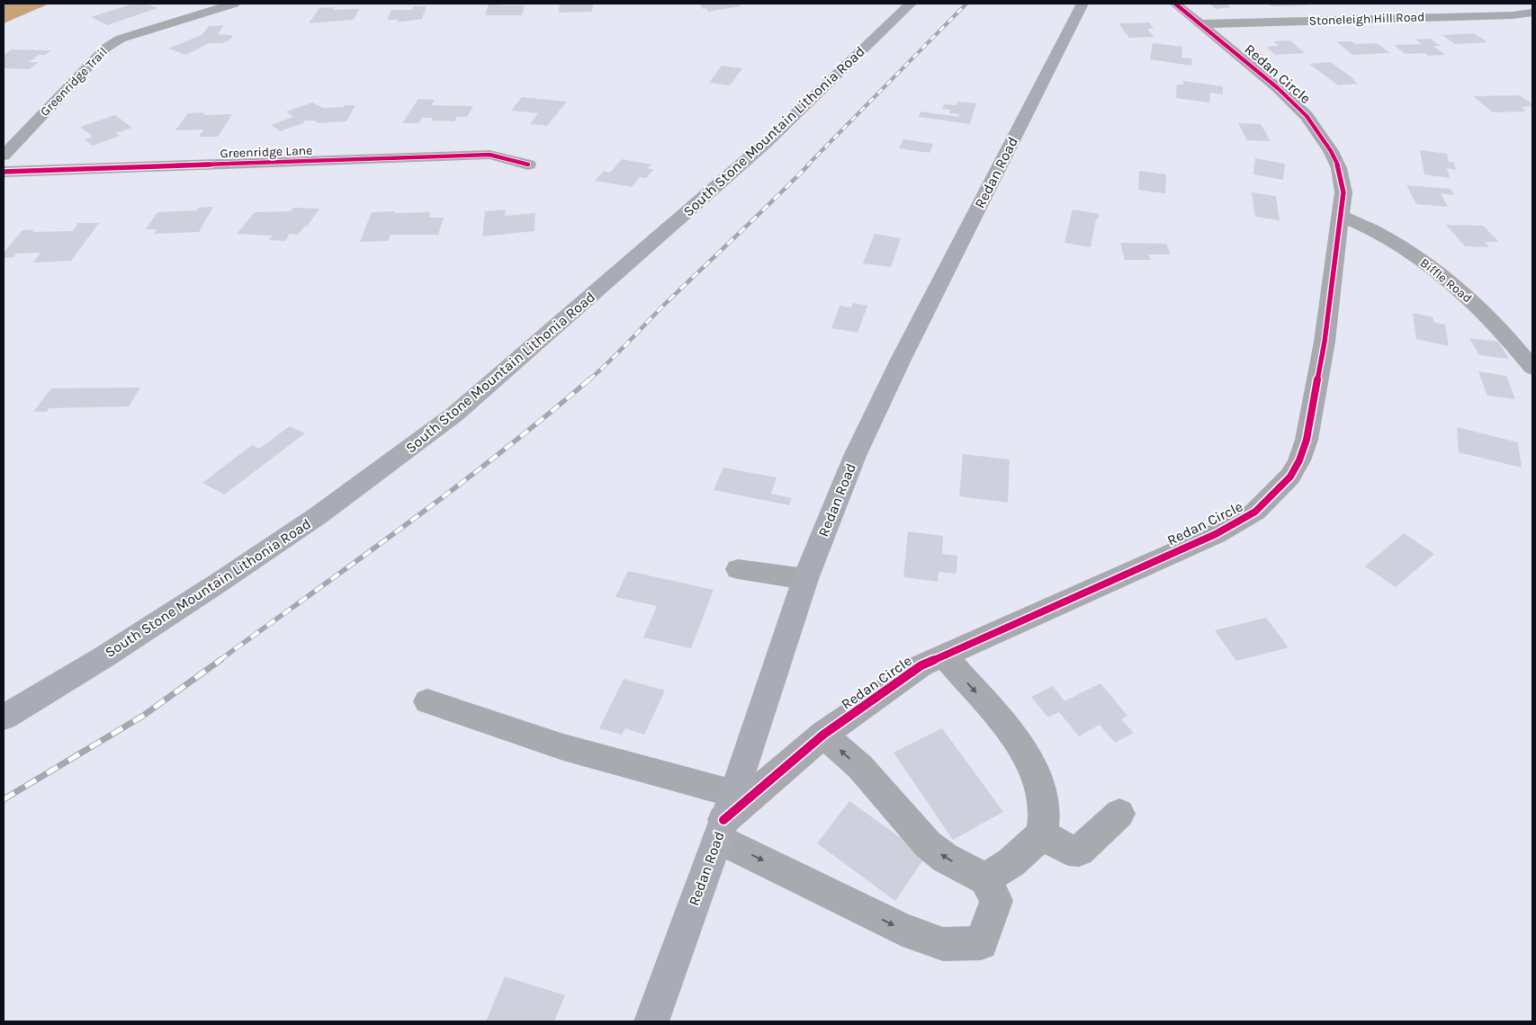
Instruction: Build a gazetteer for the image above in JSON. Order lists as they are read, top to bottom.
{
  "streets": {
    "main road": ["South Stone Mountain Lithonia Road", "Redan Road"],
    "street": [
      "Stoneleigh Hill Road",
      "Redan Circle",
      "Greenridge Trail",
      "Greenridge Lane",
      "Biffle Road"
    ]
  },
  "crossings": [
    ["Stoneleigh Hill Road", "Redan Circle"],
    ["Redan Circle", "Redan Road"],
    ["Redan Circle", "Biffle Road"]
  ]
}
